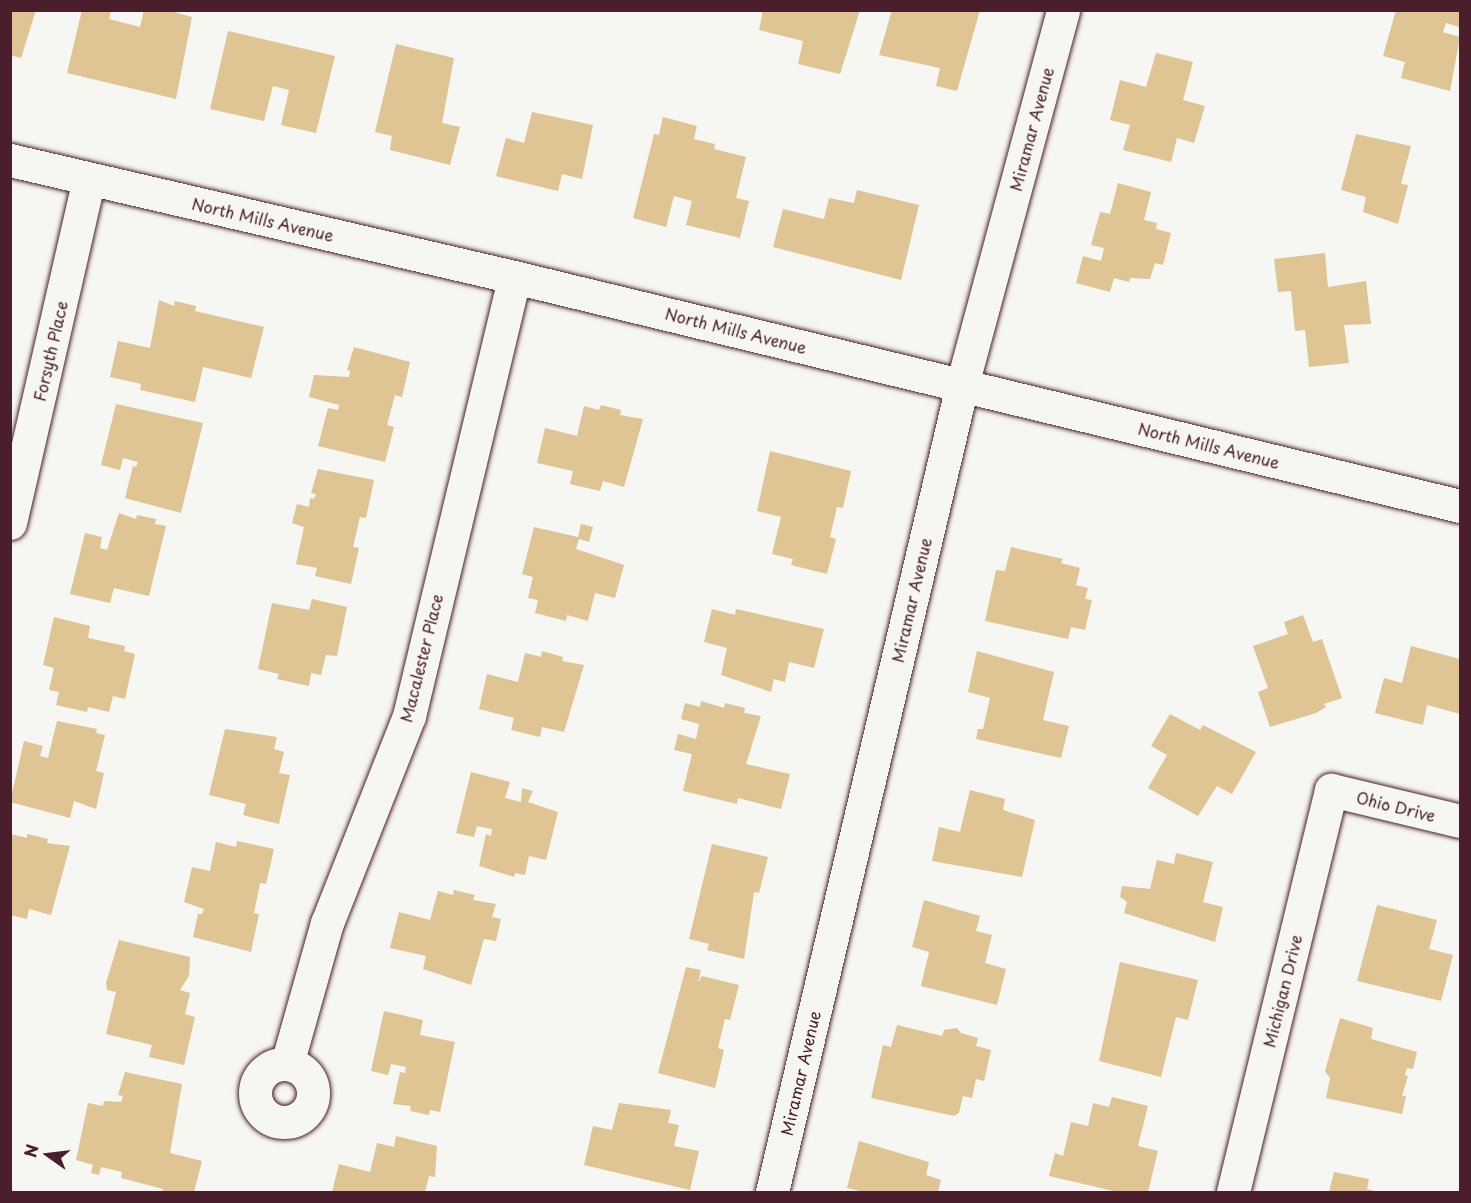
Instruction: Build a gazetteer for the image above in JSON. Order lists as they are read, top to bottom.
{
  "streets": {
    "street": [
      "Miramar Avenue",
      "North Mills Avenue",
      "Forsyth Place",
      "Macalester Place",
      "Ohio Drive",
      "Michigan Drive"
    ]
  },
  "crossings": [
    ["Miramar Avenue", "North Mills Avenue"],
    ["North Mills Avenue", "Forsyth Place"],
    ["North Mills Avenue", "Macalester Place"],
    ["Ohio Drive", "Michigan Drive"]
  ],
  "north": "left"
}
